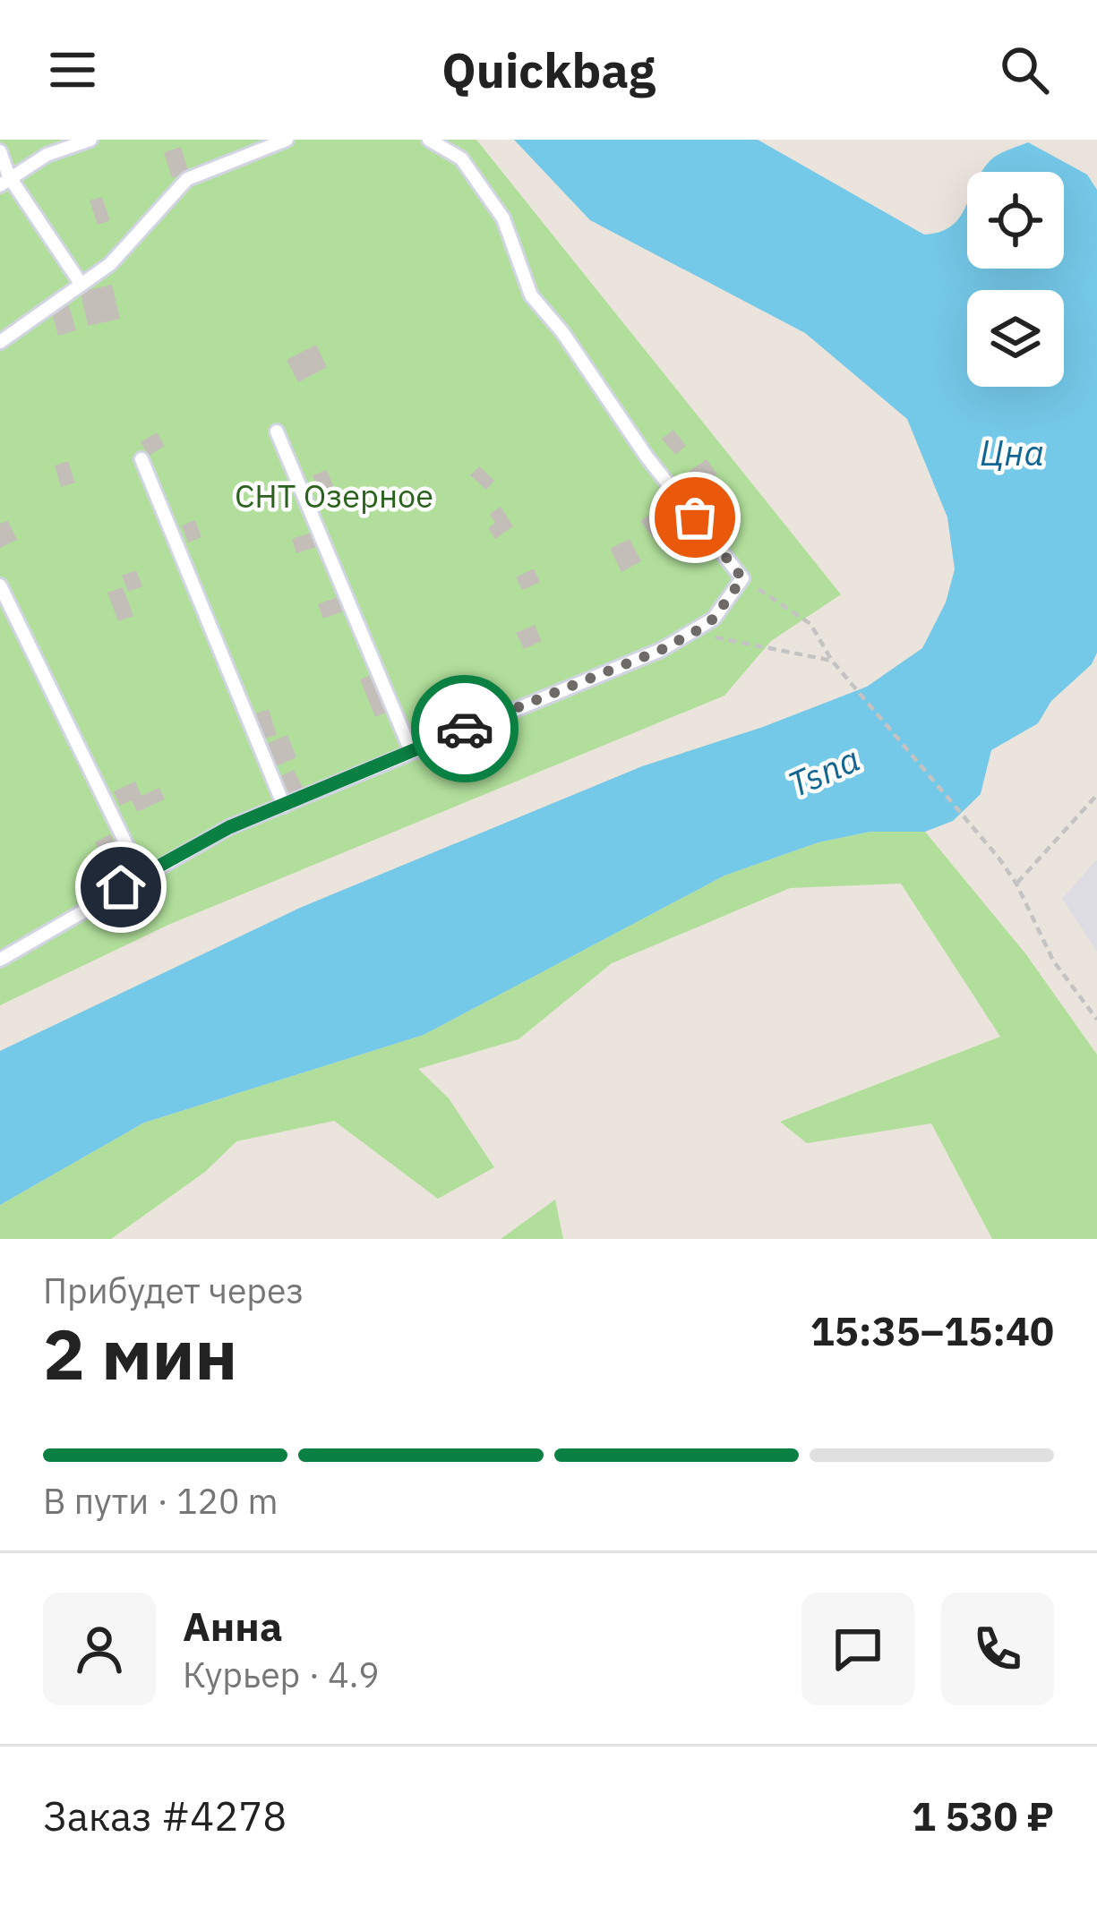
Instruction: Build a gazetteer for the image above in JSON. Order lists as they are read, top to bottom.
{
  "water": ["Цна", "Tsna"],
  "parks": ["СНТ Озерное"],
  "page": {
    "header": "Quickbag",
    "heading": ["2 мин", "Прибудет через", "15:35–15:40"],
    "panel": [
      "Анна",
      "Курьер · 4.9",
      "Заказ #4278",
      "1 530 ₽"
    ],
    "bar": "В пути · 120 m"
  }
}
